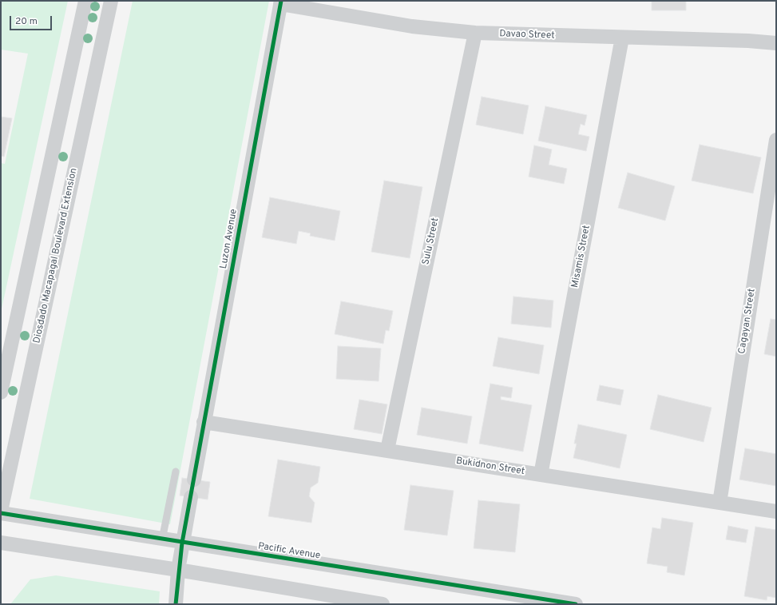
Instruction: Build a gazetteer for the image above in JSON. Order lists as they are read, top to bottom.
{
  "streets": {
    "street": [
      "Davao Street",
      "Luzon Avenue",
      "Sulu Street",
      "Diosdado Macapagal Boulevard Extension",
      "Misamis Street",
      "Cagayan Street",
      "Bukidnon Street",
      "Pacific Avenue"
    ]
  },
  "crossings": [
    ["Davao Street", "Luzon Avenue"],
    ["Davao Street", "Sulu Street"],
    ["Davao Street", "Misamis Street"],
    ["Luzon Avenue", "Bukidnon Street"],
    ["Sulu Street", "Bukidnon Street"],
    ["Misamis Street", "Bukidnon Street"],
    ["Cagayan Street", "Bukidnon Street"]
  ],
  "scale_bar": "20 m"
}
